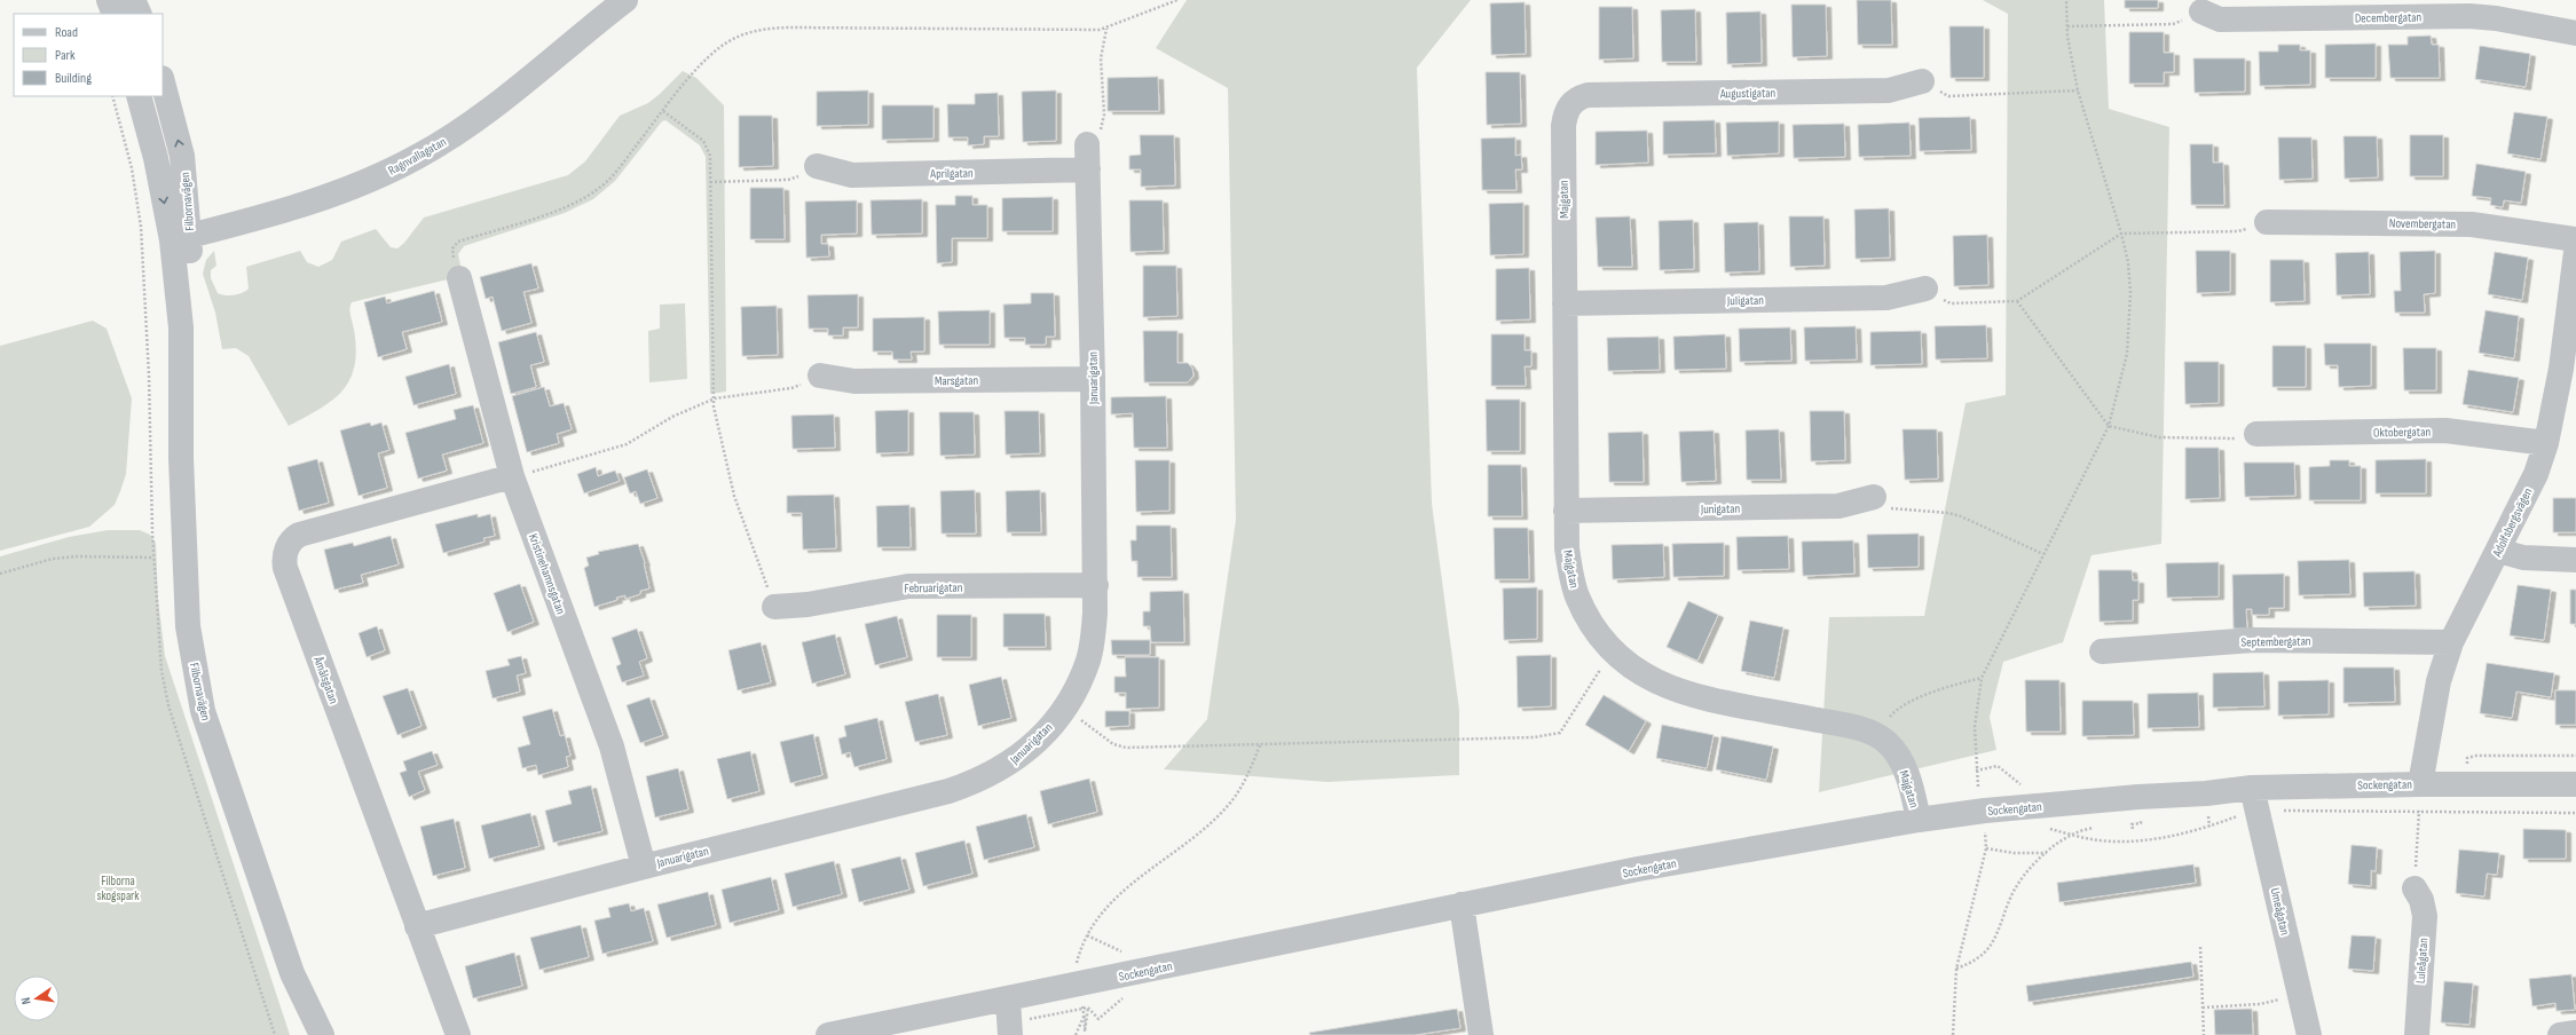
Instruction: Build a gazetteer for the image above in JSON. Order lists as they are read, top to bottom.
{
  "streets": {
    "street": [
      "Decembergatan",
      "Augustigatan",
      "Ragnvallagatan",
      "Aprilgatan",
      "Majgatan",
      "Filbornavägen",
      "Novembergatan",
      "Juligatan",
      "Januarigatan",
      "Marsgatan",
      "Oktobergatan",
      "Junigatan",
      "Adolfsbergsvägen",
      "Kristinehamnsgatan",
      "Februarigatan",
      "Septembergatan",
      "Åmålsgatan",
      "Sockengatan",
      "Umeågatan",
      "Luleågatan"
    ]
  },
  "crossings": [
    ["Augustigatan", "Majgatan"],
    ["Ragnvallagatan", "Filbornavägen"],
    ["Aprilgatan", "Januarigatan"],
    ["Majgatan", "Juligatan"],
    ["Majgatan", "Junigatan"],
    ["Majgatan", "Sockengatan"],
    ["Januarigatan", "Marsgatan"],
    ["Januarigatan", "Kristinehamnsgatan"],
    ["Januarigatan", "Februarigatan"],
    ["Januarigatan", "Åmålsgatan"],
    ["Oktobergatan", "Adolfsbergsvägen"],
    ["Adolfsbergsvägen", "Septembergatan"],
    ["Adolfsbergsvägen", "Sockengatan"],
    ["Kristinehamnsgatan", "Åmålsgatan"],
    ["Sockengatan", "Umeågatan"]
  ],
  "parks": ["Filborna skogspark"],
  "legend": ["Road", "Park", "Building"],
  "north": "left"
}
